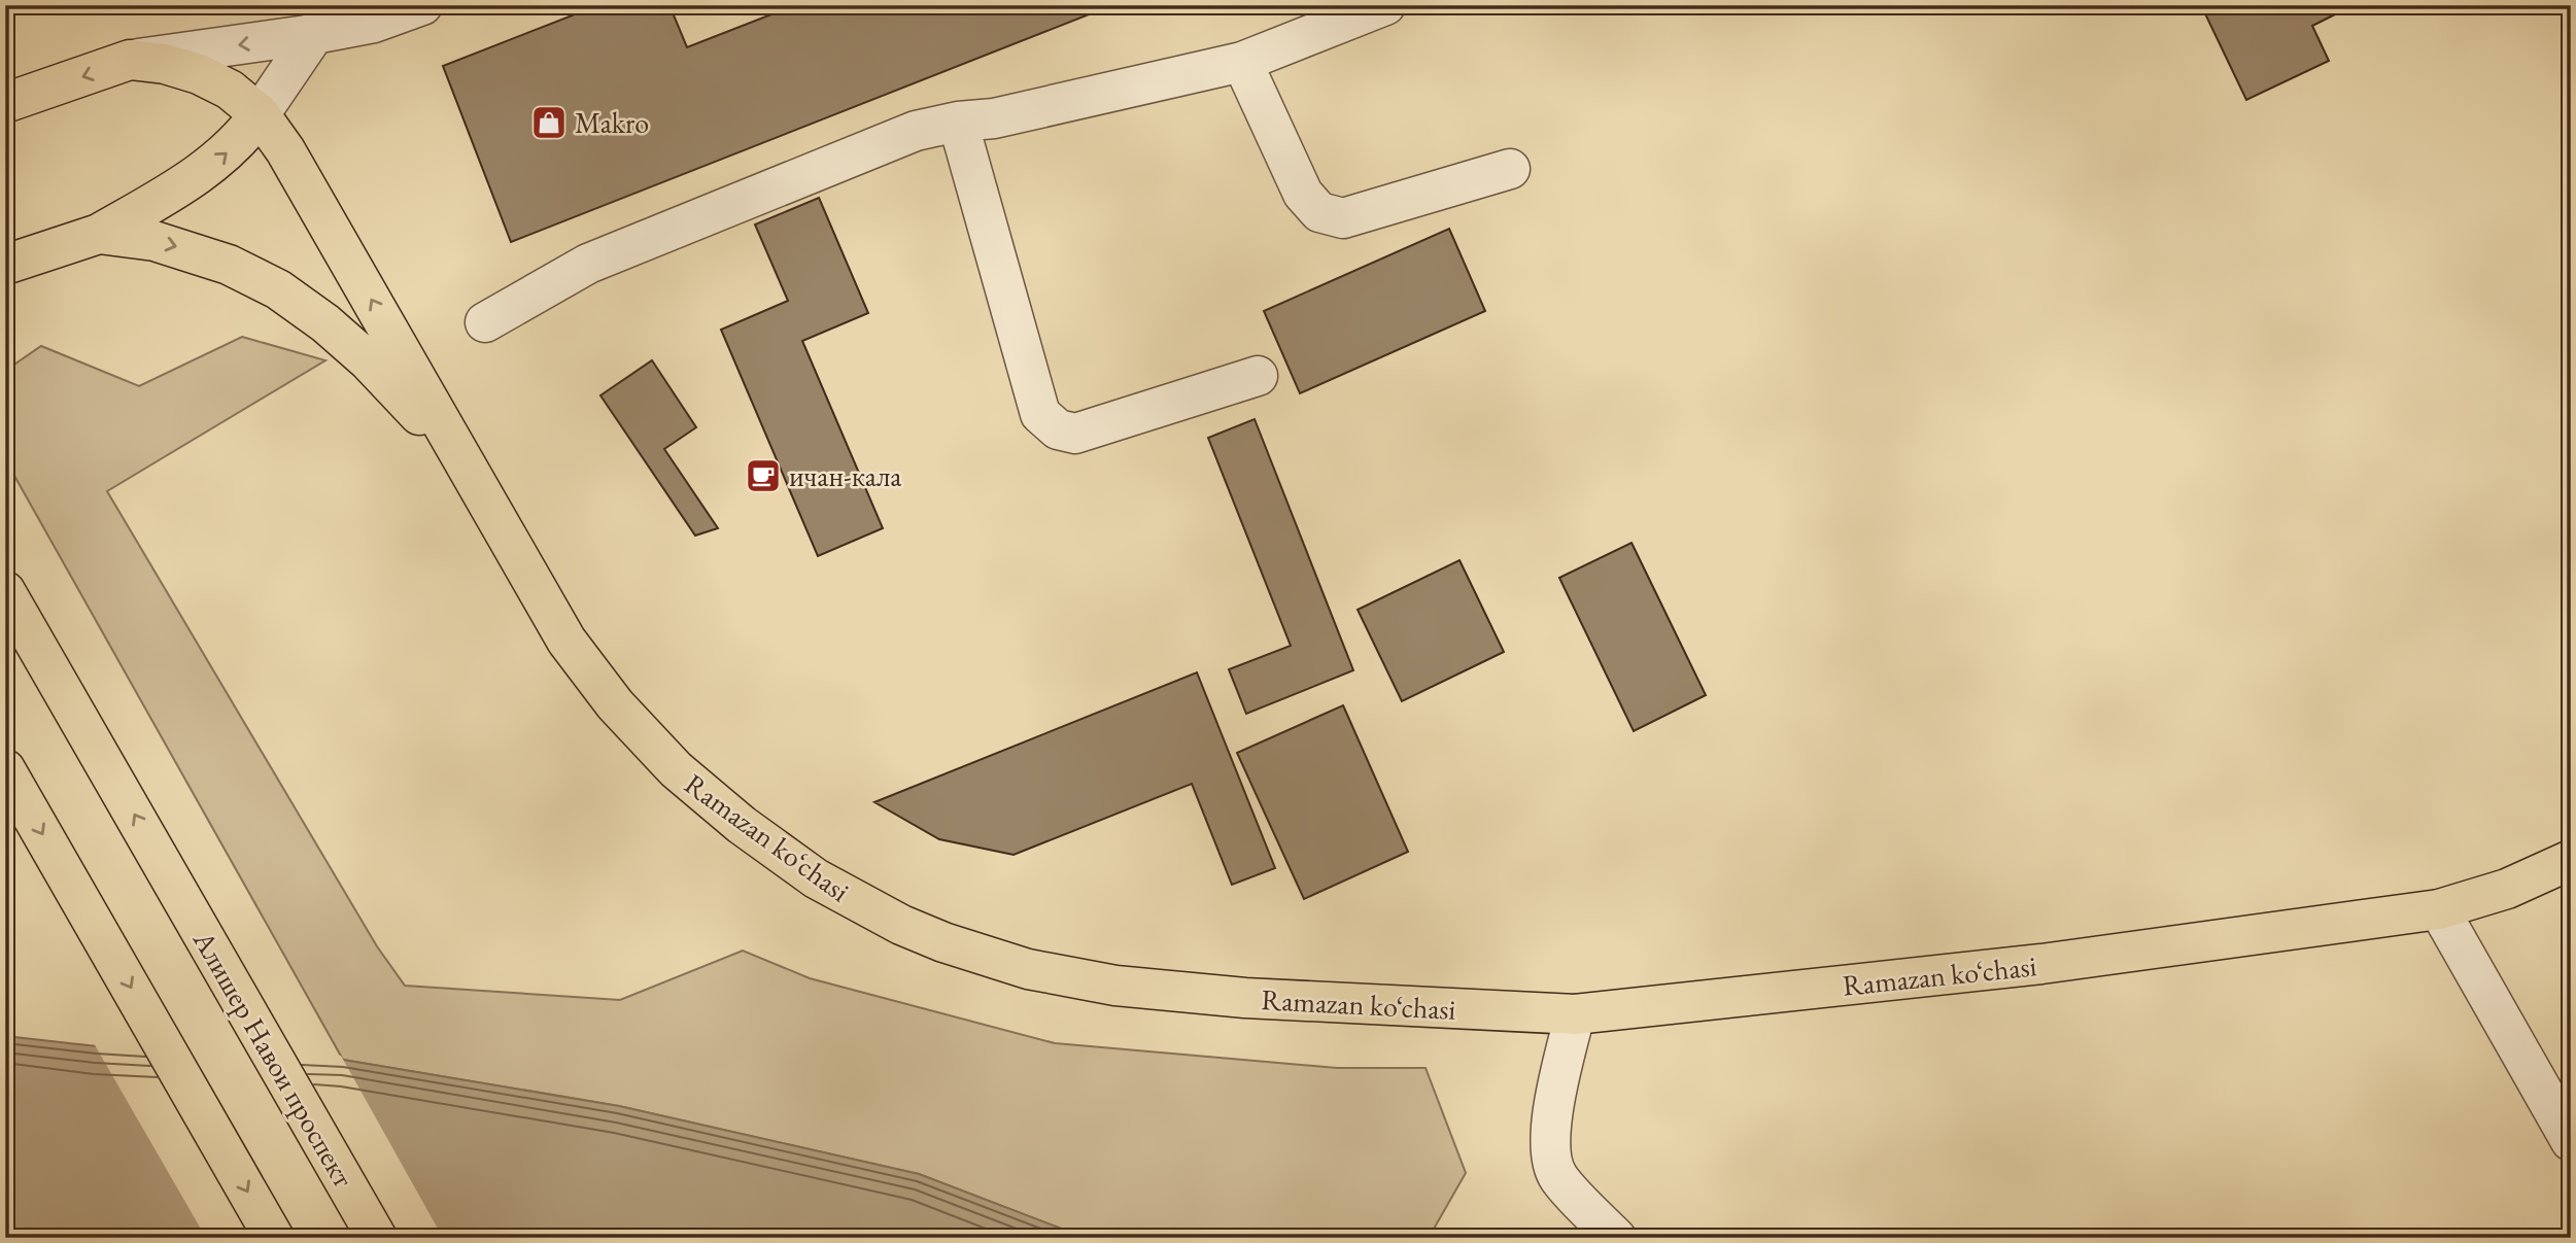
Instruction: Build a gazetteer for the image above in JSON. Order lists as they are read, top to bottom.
{
  "streets": {
    "main road": ["Ramazan ko‘chasi", "Алишер Навои проспект"]
  },
  "places": {
    "shop": ["Makro"],
    "cafe": ["ичан-кала"]
  }
}
